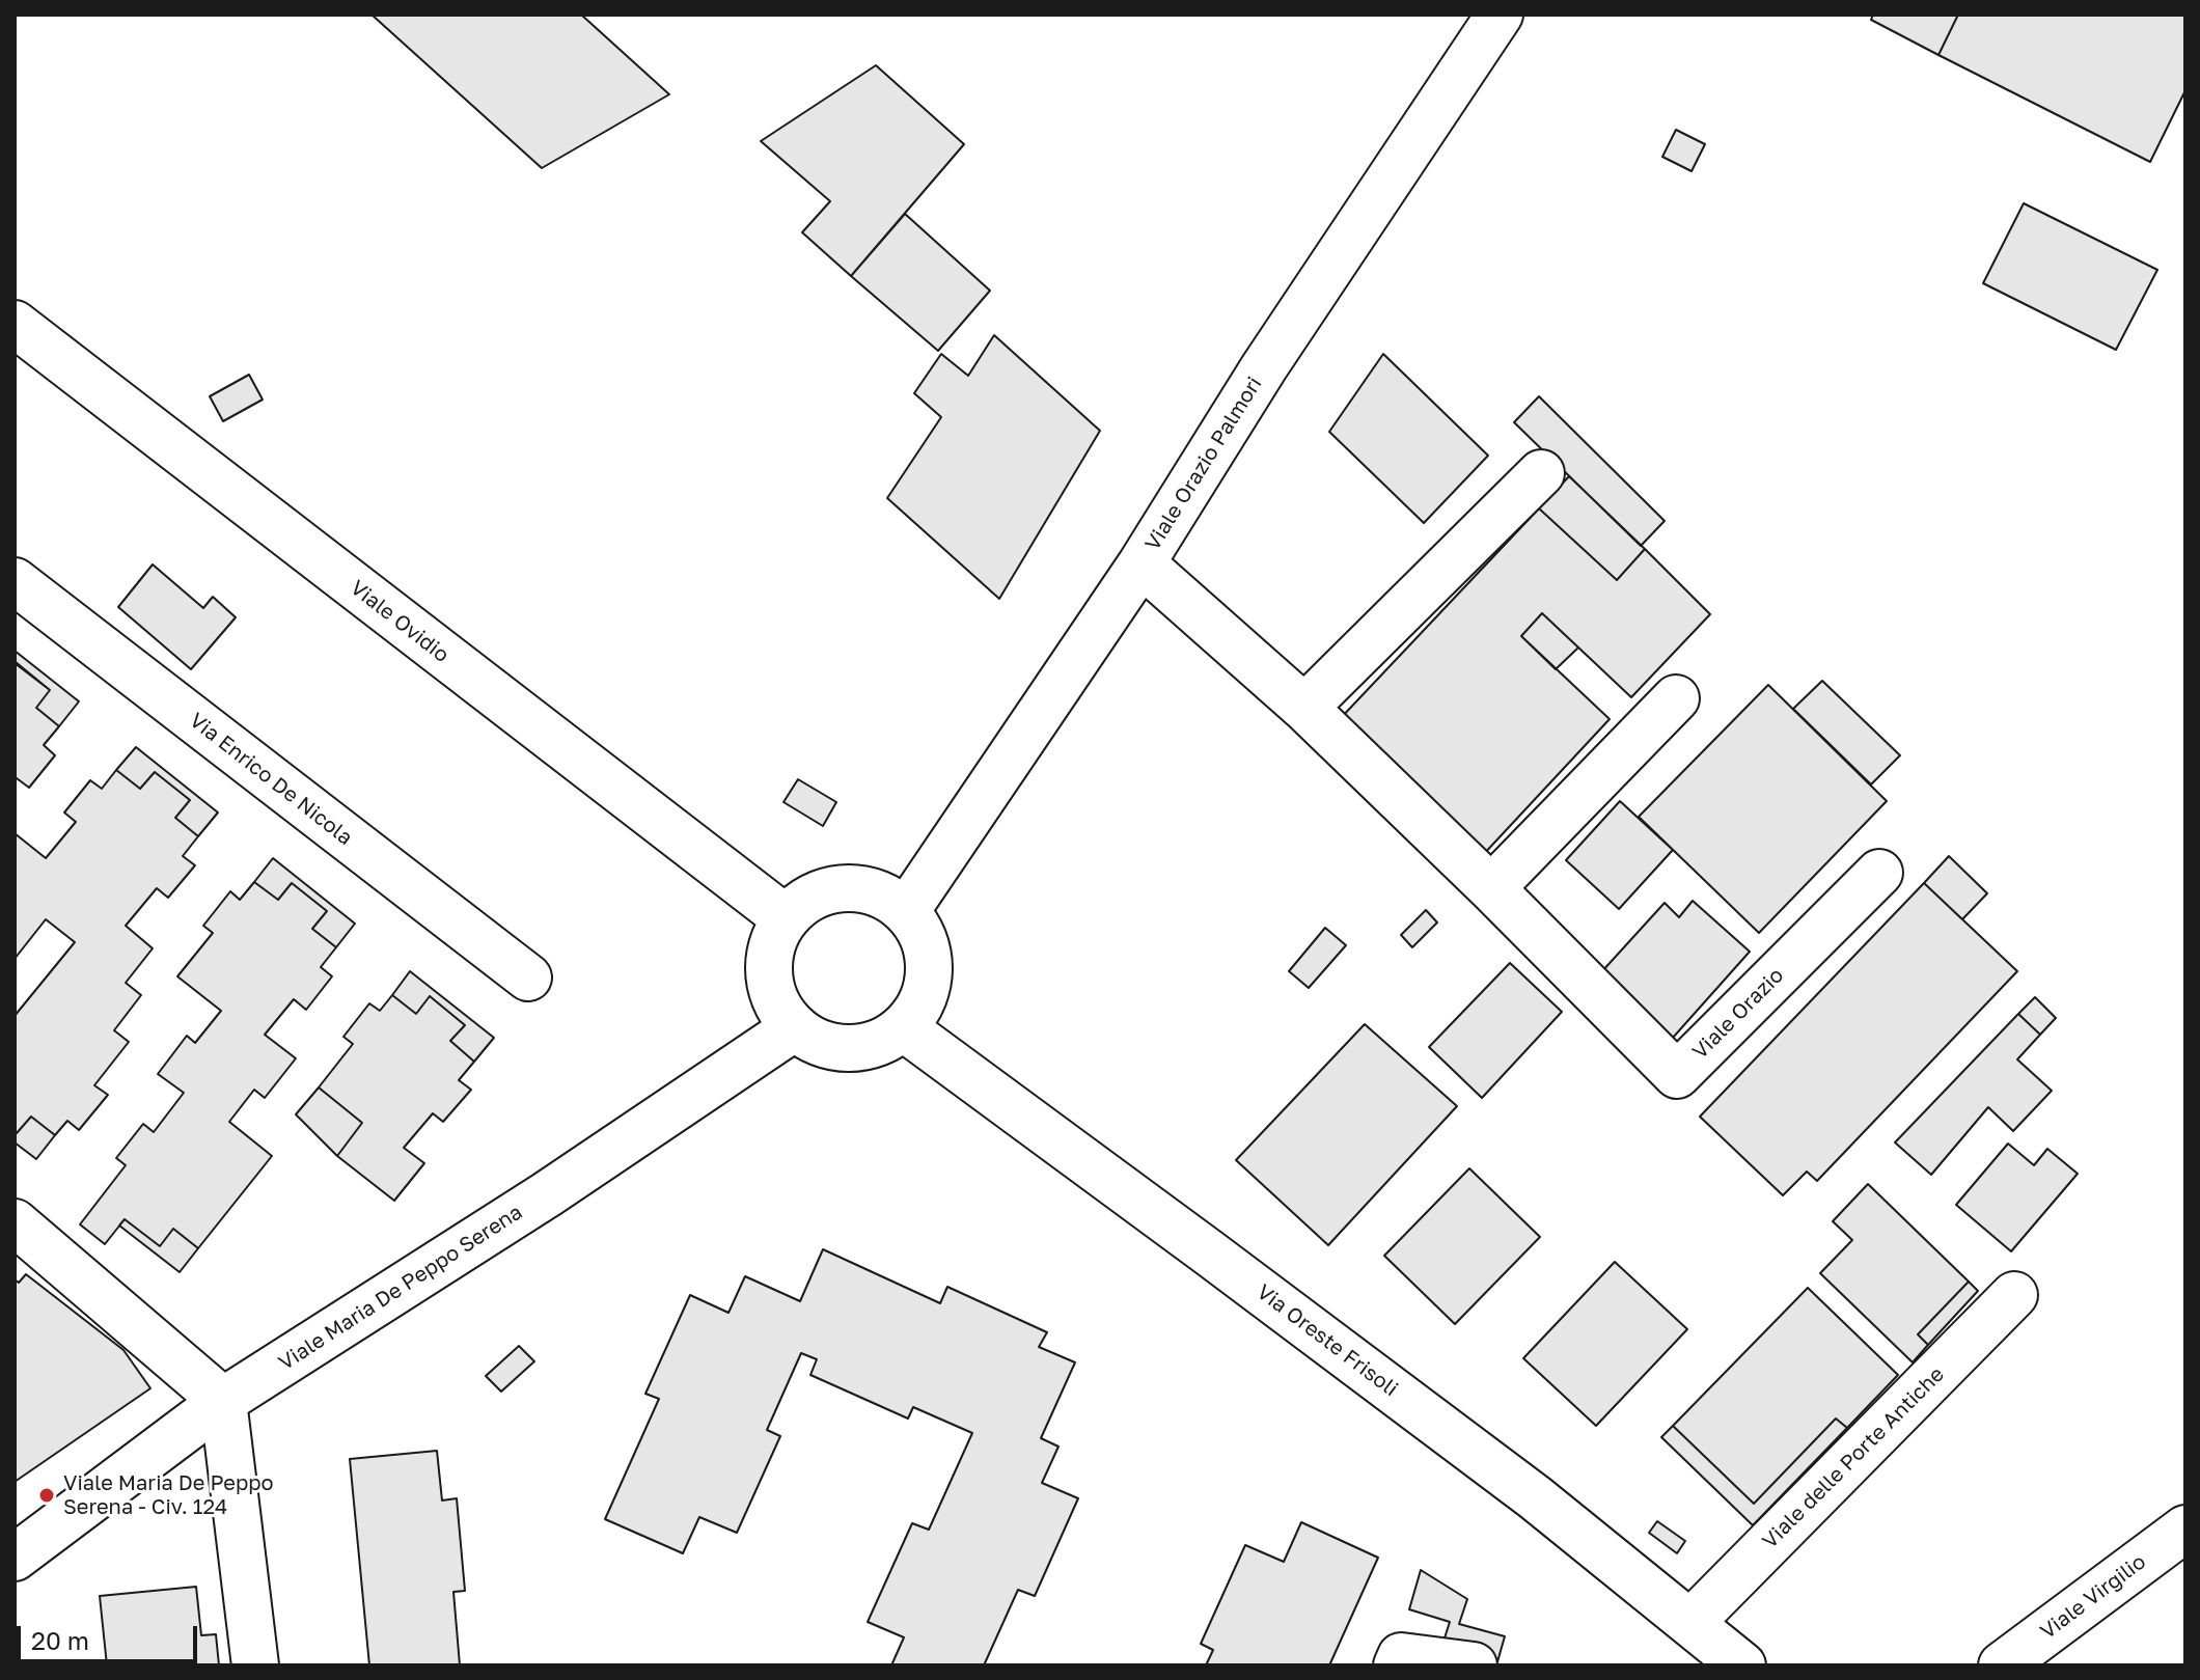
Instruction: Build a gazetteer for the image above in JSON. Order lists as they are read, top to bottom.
{
  "streets": {
    "street": [
      "Viale Orazio Palmori",
      "Viale Ovidio",
      "Via Enrico De Nicola",
      "Viale Orazio",
      "Viale Maria De Peppo Serena",
      "Via Oreste Frisoli",
      "Viale delle Porte Antiche",
      "Viale Virgilio"
    ]
  },
  "crossings": [
    ["Viale Orazio Palmori", "Viale Ovidio"],
    ["Viale Orazio Palmori", "Viale Orazio"],
    ["Viale Orazio Palmori", "Viale Maria De Peppo Serena"],
    ["Viale Orazio Palmori", "Via Oreste Frisoli"],
    ["Viale Ovidio", "Viale Maria De Peppo Serena"],
    ["Viale Ovidio", "Via Oreste Frisoli"],
    ["Viale Maria De Peppo Serena", "Via Oreste Frisoli"],
    ["Via Oreste Frisoli", "Viale delle Porte Antiche"]
  ],
  "places": ["Viale Maria De Peppo Serena - Civ. 124"],
  "scale_bar": "20 m"
}
